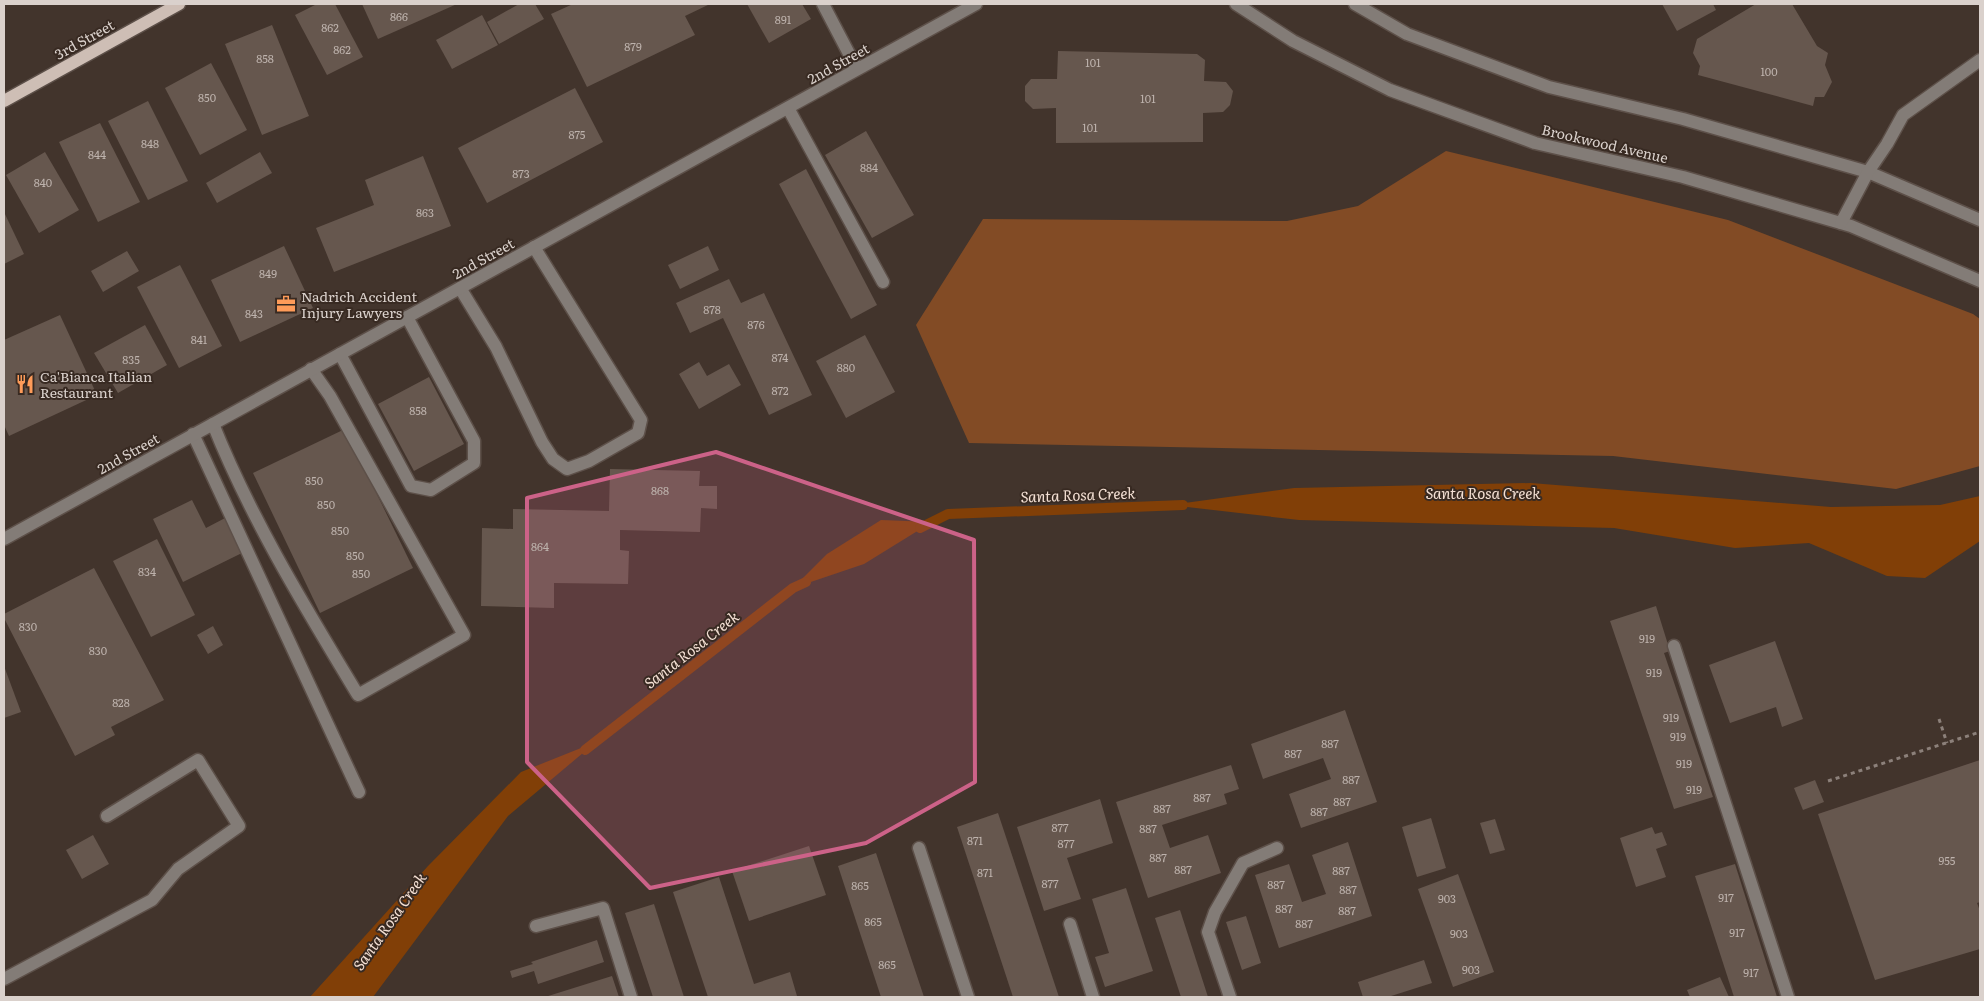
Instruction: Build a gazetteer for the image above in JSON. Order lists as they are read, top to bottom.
{
  "streets": {
    "main road": ["3rd Street"],
    "street": ["2nd Street", "Brookwood Avenue"]
  },
  "water": ["Santa Rosa Creek"],
  "places": {
    "office": ["Nadrich Accident Injury Lawyers"],
    "restaurant": ["Ca'Bianca Italian Restaurant"]
  },
  "house_numbers": [
    "866",
    "891",
    "862",
    "879",
    "862",
    "858",
    "101",
    "100",
    "850",
    "101",
    "101",
    "875",
    "848",
    "844",
    "884",
    "873",
    "840",
    "863",
    "849",
    "878",
    "843",
    "876",
    "841",
    "874",
    "835",
    "880",
    "872",
    "858",
    "850",
    "868",
    "850",
    "850",
    "864",
    "850",
    "834",
    "850",
    "830",
    "919",
    "830",
    "919",
    "828",
    "919",
    "919",
    "887",
    "887",
    "919",
    "887",
    "919",
    "887",
    "887",
    "887",
    "887",
    "877",
    "887",
    "871",
    "877",
    "887",
    "955",
    "887",
    "887",
    "871",
    "877",
    "887",
    "865",
    "887",
    "917",
    "903",
    "887",
    "887",
    "865",
    "887",
    "917",
    "903",
    "865",
    "903",
    "917"
  ]
}
